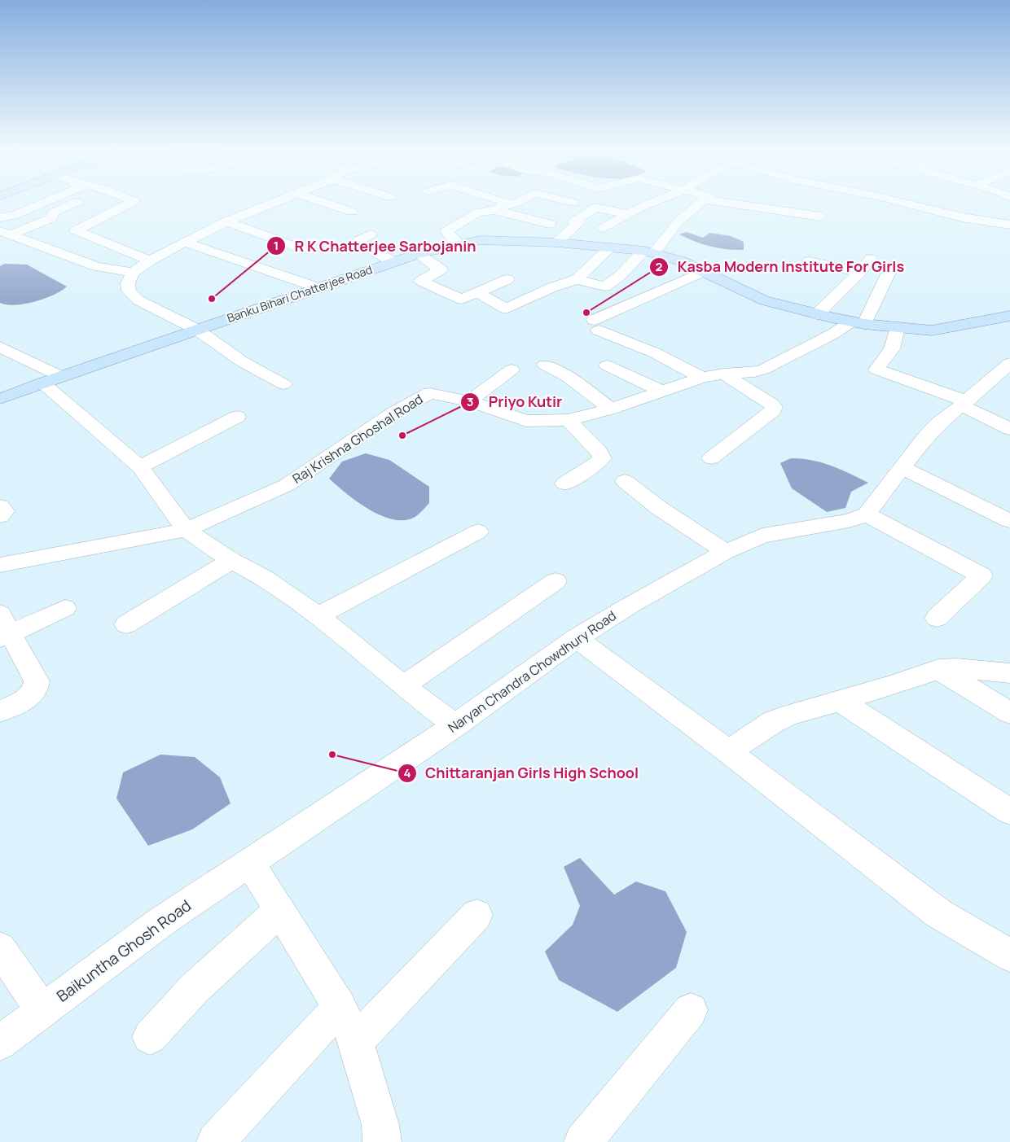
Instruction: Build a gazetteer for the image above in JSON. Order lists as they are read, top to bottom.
{
  "streets": {
    "main road": ["Banku Bihari Chatterjee Road"],
    "street": ["Raj Krishna Ghoshal Road", "Naryan Chandra Chowdhury Road", "Baikuntha Ghosh Road"]
  },
  "crossings": [
    ["Banku Bihari Chatterjee Road", "Raj Krishna Ghoshal Road"],
    ["Naryan Chandra Chowdhury Road", "Baikuntha Ghosh Road"]
  ],
  "places": [
    "R K Chatterjee Sarbojanin",
    "Kasba Modern Institute For Girls",
    "Priyo Kutir",
    "Chittaranjan Girls High School"
  ]
}
